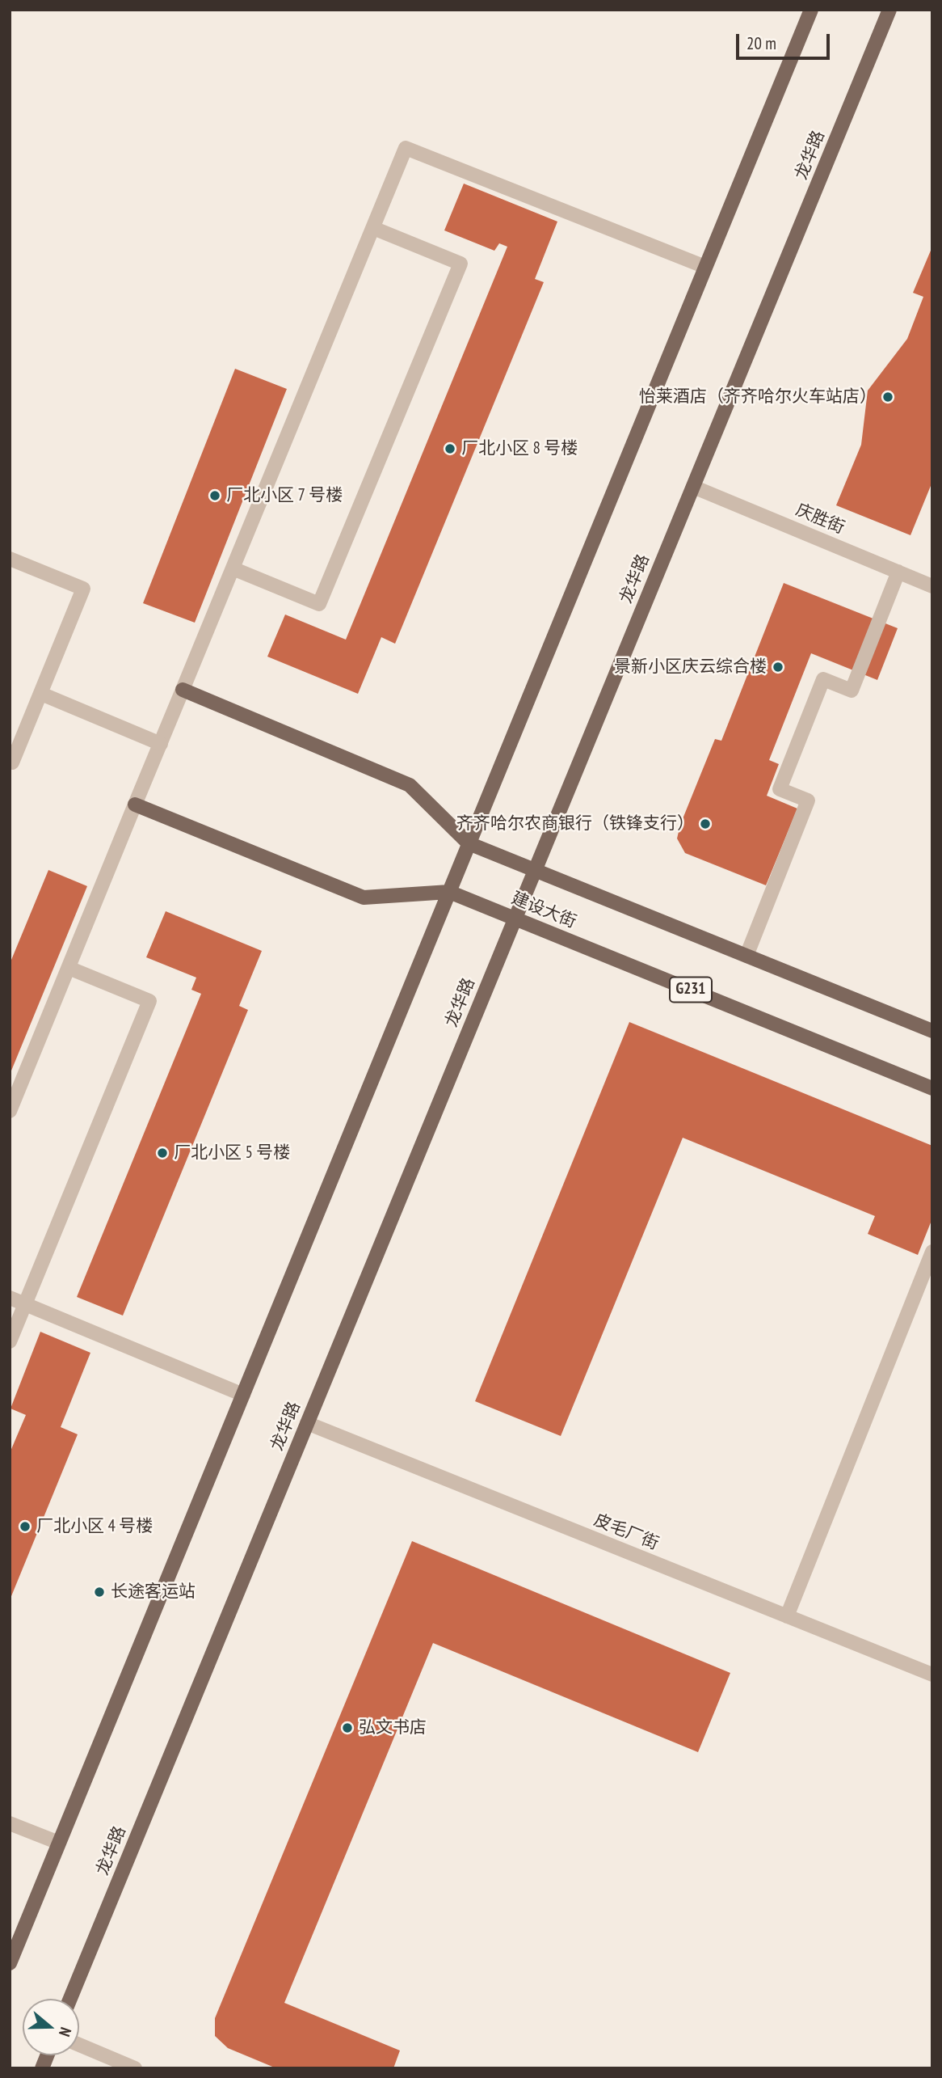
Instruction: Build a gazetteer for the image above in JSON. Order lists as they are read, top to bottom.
{
  "streets": {
    "main road": ["龙华路", "建设大街", "G231"],
    "street": ["庆胜街", "皮毛厂街"]
  },
  "crossings": [
    ["龙华路", "庆胜街"],
    ["龙华路", "建设大街"],
    ["龙华路", "皮毛厂街"]
  ],
  "places": [
    "怡莱酒店（齐齐哈尔火车站店）",
    "厂北小区 8 号楼",
    "厂北小区 7 号楼",
    "景新小区庆云综合楼",
    "齐齐哈尔农商银行（铁锋支行）",
    "厂北小区 5 号楼",
    "厂北小区 4 号楼",
    "长途客运站",
    "弘文书店"
  ],
  "scale_bar": "20 m",
  "north": "right"
}
